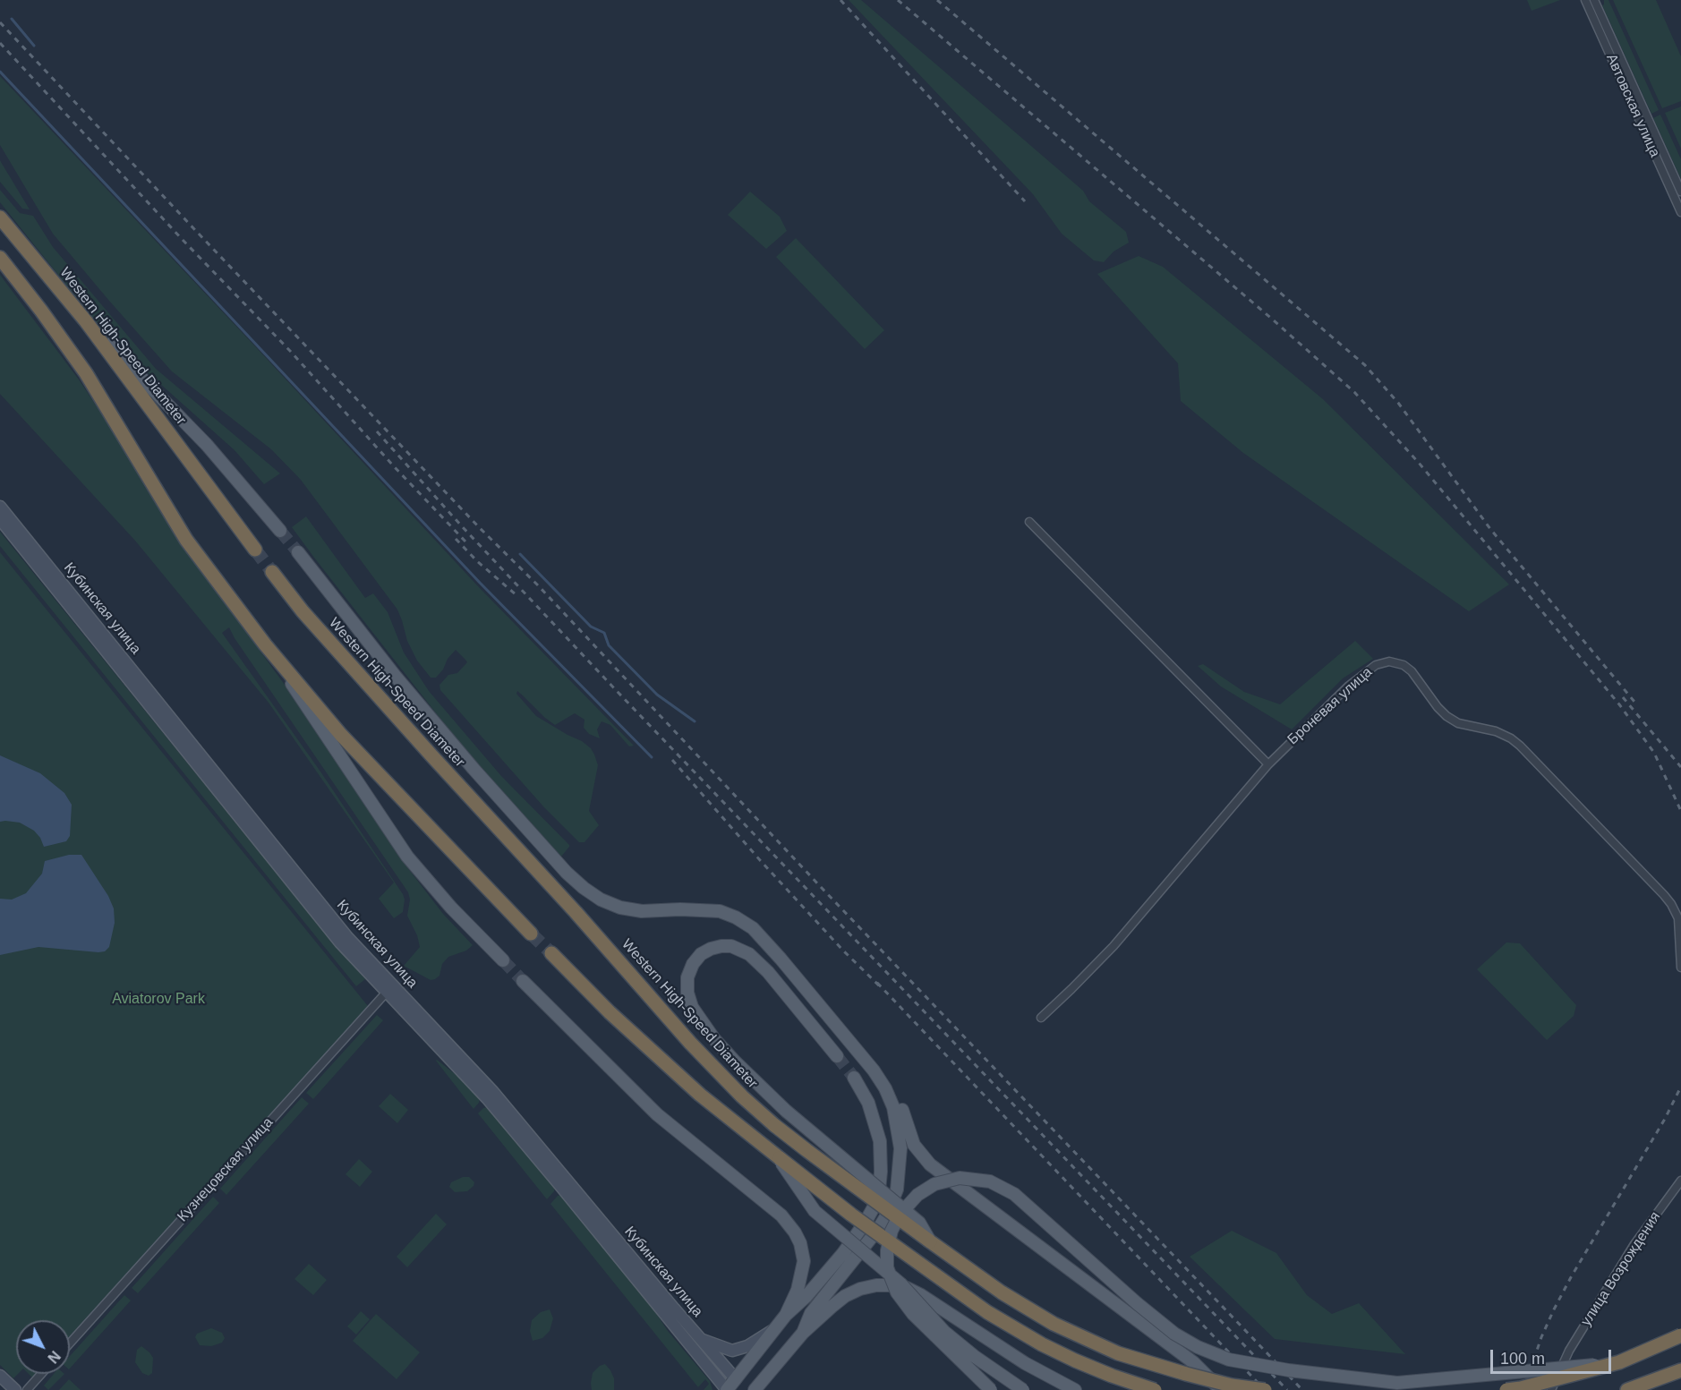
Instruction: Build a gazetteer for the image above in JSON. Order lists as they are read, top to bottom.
{
  "streets": {
    "highway": ["Western High-Speed Diameter"],
    "main road": ["Кубинская улица"],
    "street": [
      "Автовская улица",
      "Броневая улица",
      "Кузнецовская улица",
      "улица Возрождения"
    ]
  },
  "crossings": [
    ["Кубинская улица", "Кузнецовская улица"]
  ],
  "parks": ["Aviatorov Park"],
  "scale_bar": "100 m",
  "north": "bottom right"
}
